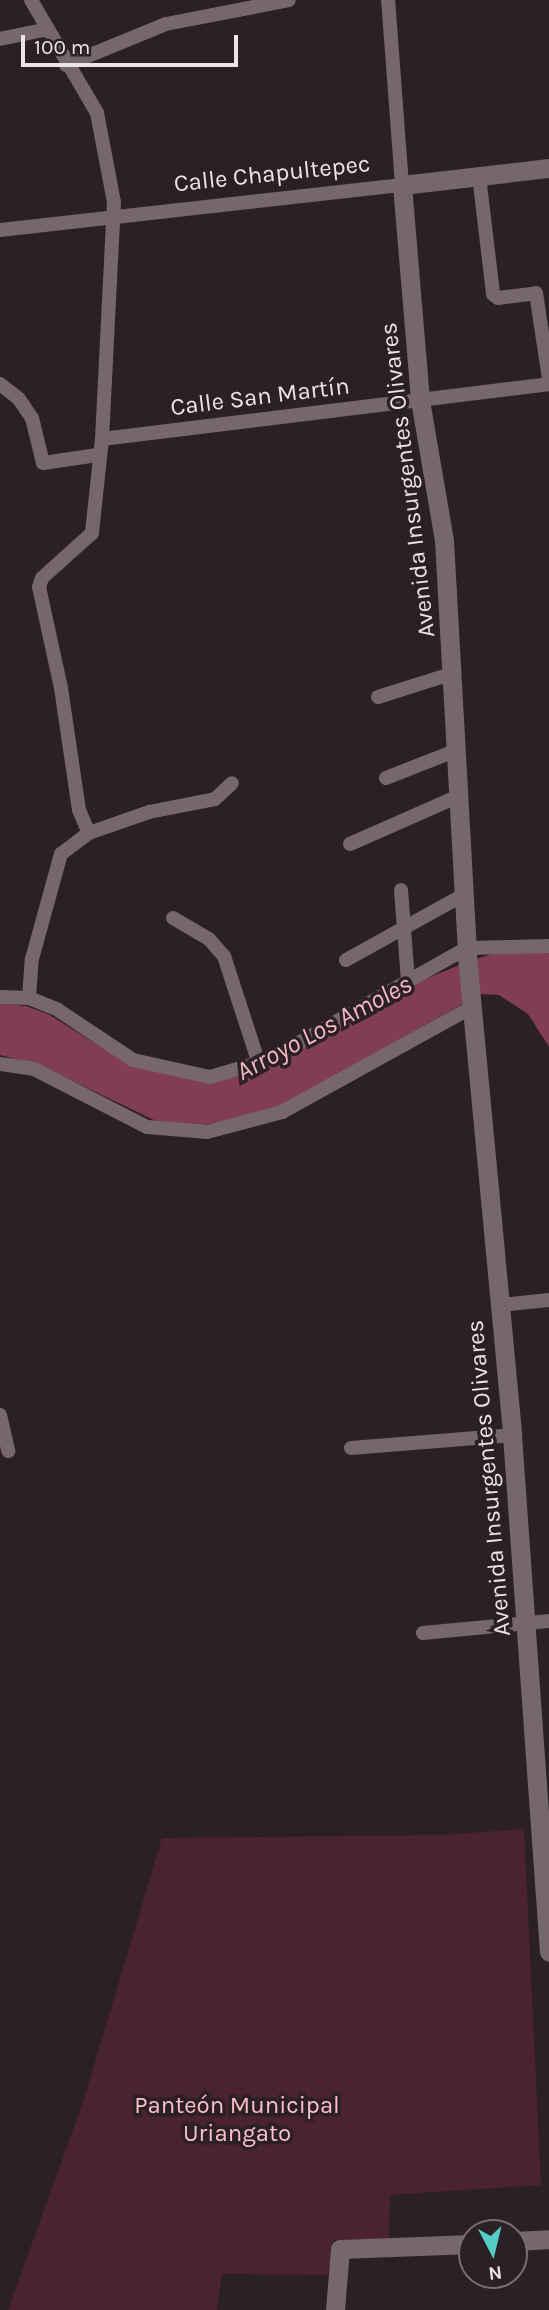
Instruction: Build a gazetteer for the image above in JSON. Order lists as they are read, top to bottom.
{
  "streets": {
    "street": ["Calle Chapultepec", "Calle San Martín", "Avenida Insurgentes Olivares"]
  },
  "crossings": [
    ["Calle Chapultepec", "Avenida Insurgentes Olivares"],
    ["Calle San Martín", "Avenida Insurgentes Olivares"]
  ],
  "water": ["Arroyo Los Amoles"],
  "parks": ["Panteón Municipal Uriangato"],
  "scale_bar": "100 m",
  "north": "bottom"
}
